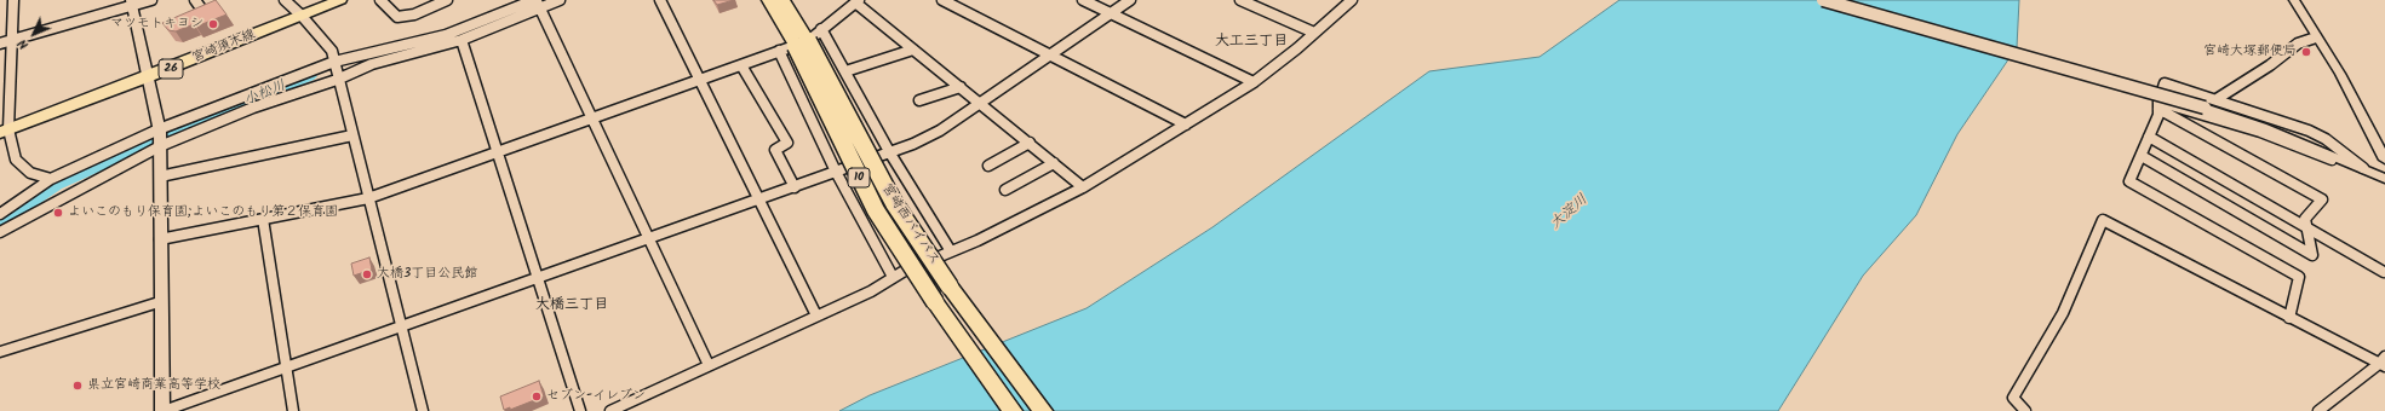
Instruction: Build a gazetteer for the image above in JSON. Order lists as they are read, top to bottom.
{
  "streets": {
    "highway": ["10", "宮崎西バイパス"],
    "main road": ["宮崎須木線", "26"]
  },
  "districts": ["大工三丁目", "大橋三丁目"],
  "water": ["小松川", "大淀川"],
  "places": [
    "マツモトキヨシ",
    "宮崎大塚郵便局",
    "よいこのもり保育園;よいこのもり第２保育園",
    "大橋3丁目公民館",
    "県立宮崎商業高等学校",
    "セブン-イレブン"
  ],
  "north": "bottom left"
}
